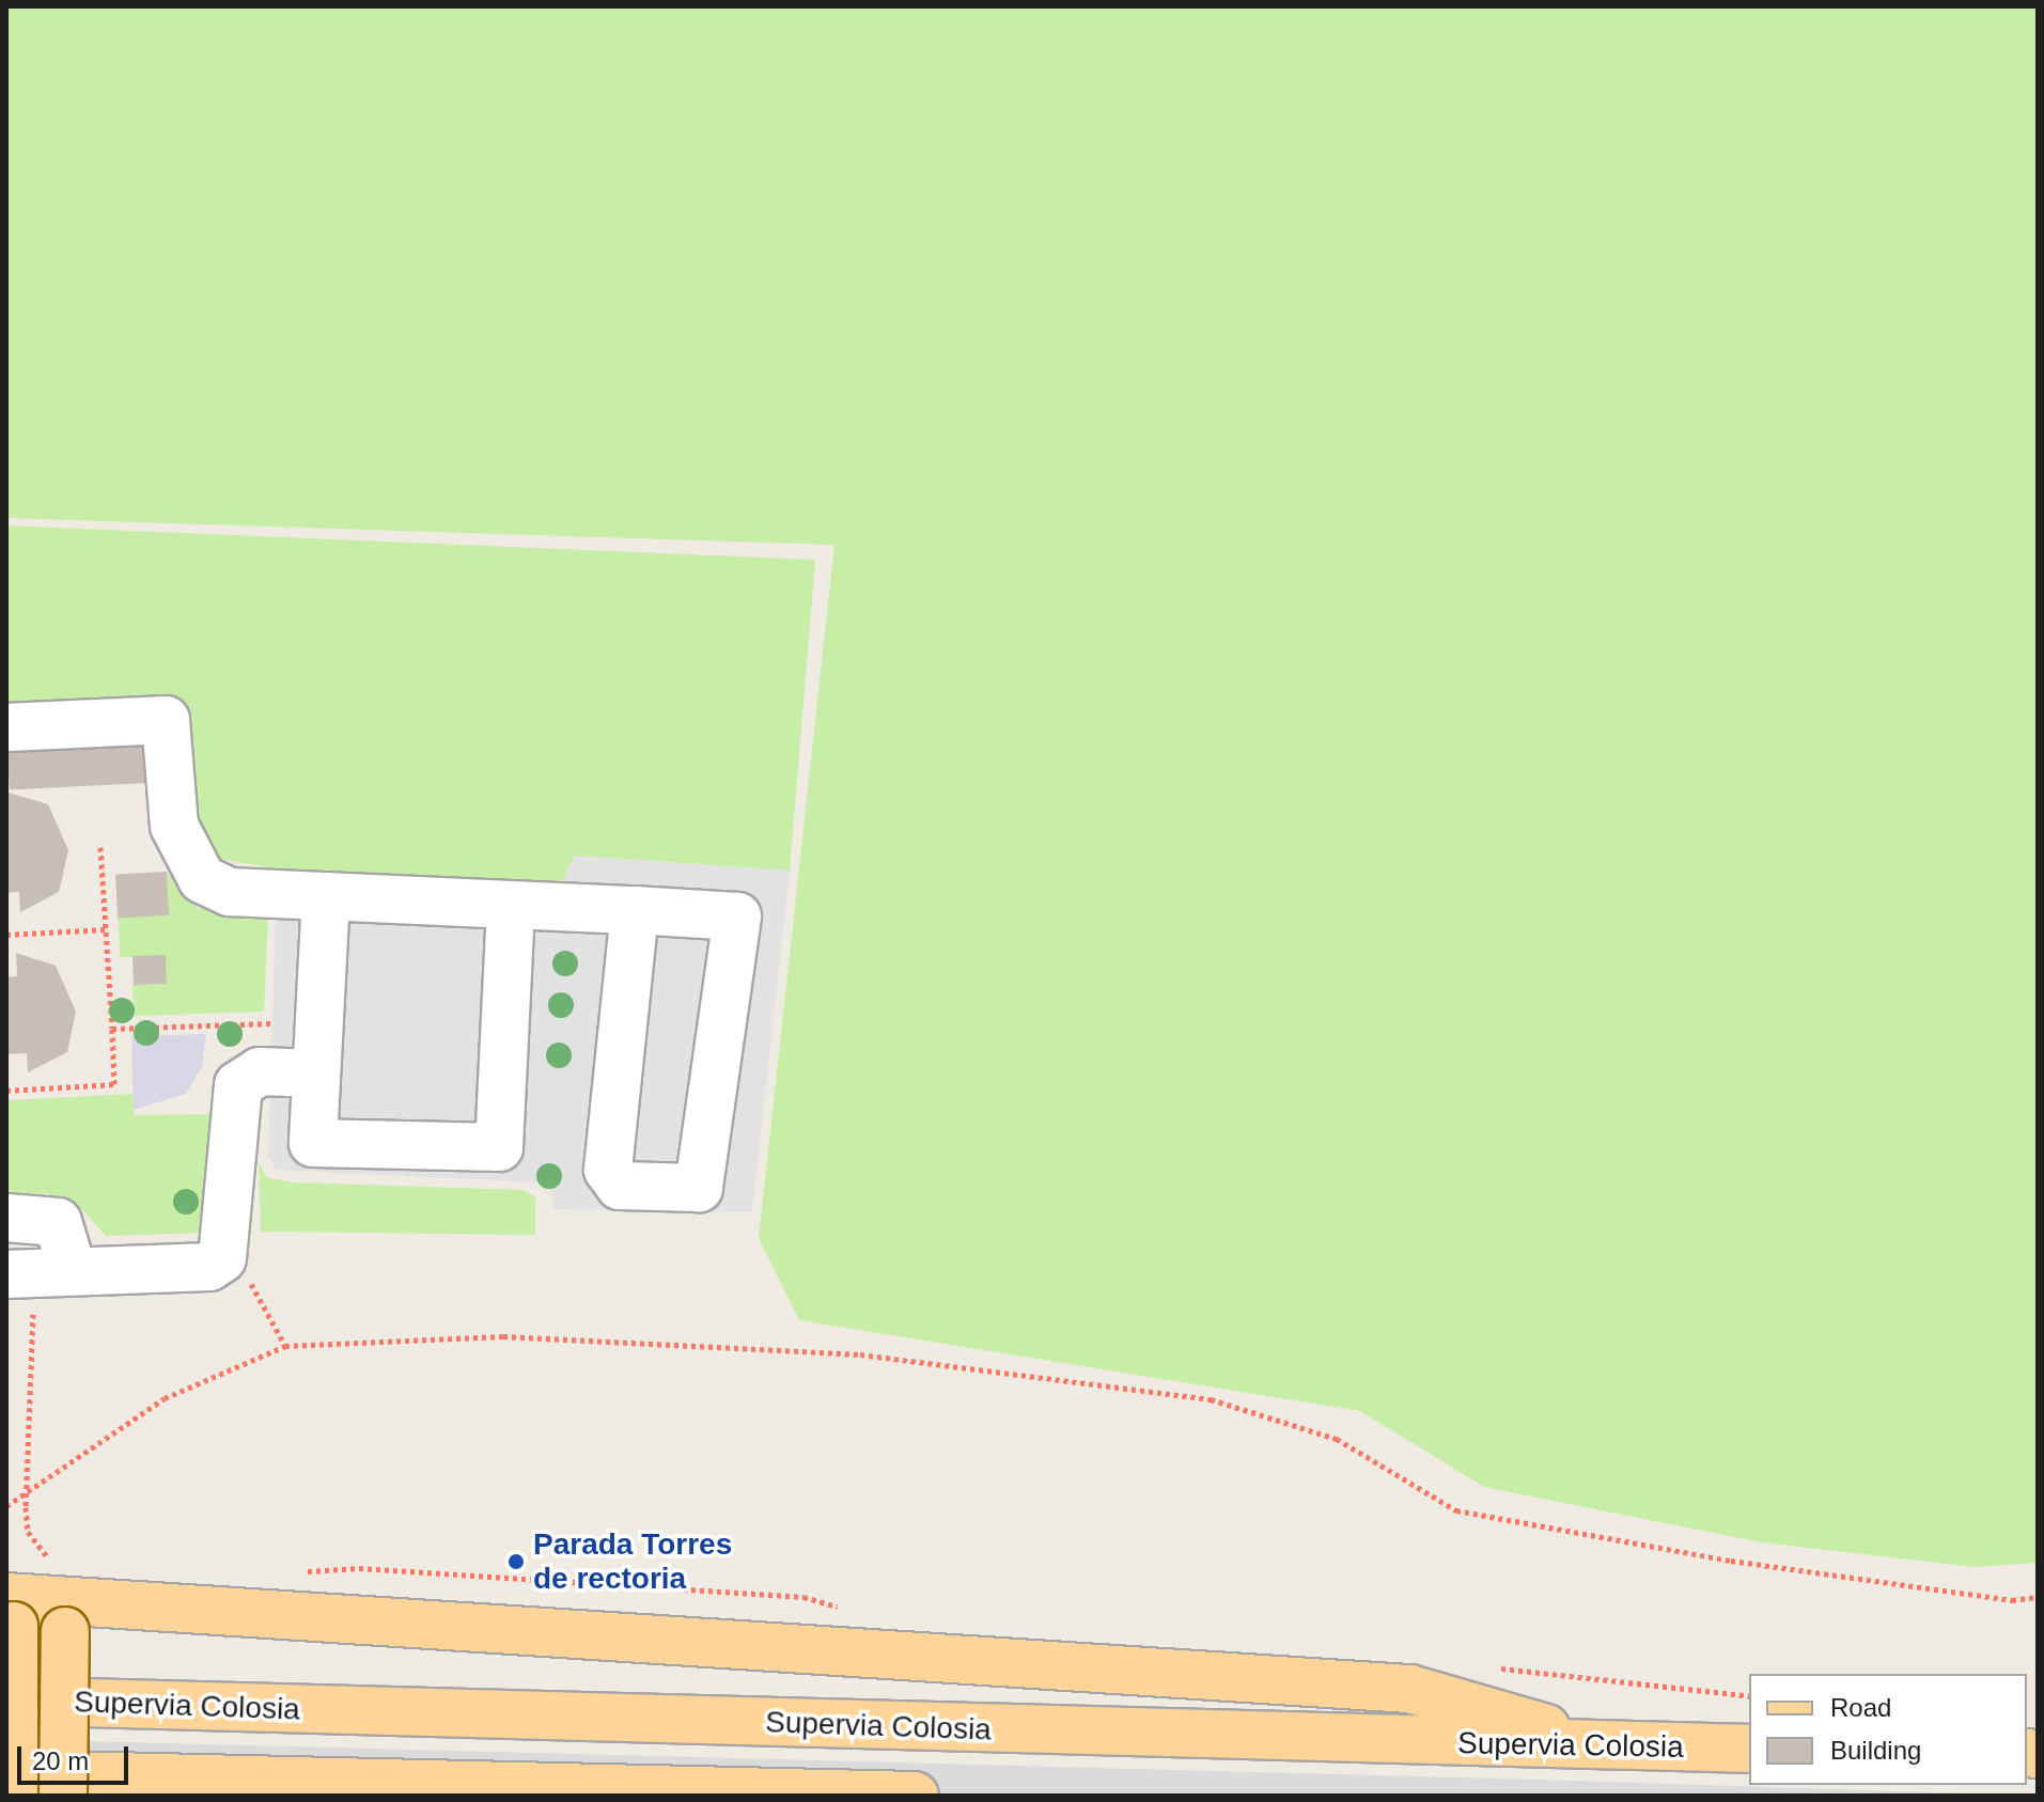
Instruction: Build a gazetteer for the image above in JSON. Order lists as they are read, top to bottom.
{
  "streets": {
    "main road": ["Supervia Colosia"]
  },
  "places": ["Parada Torres de rectoria"],
  "legend": ["Road", "Building"],
  "scale_bar": "20 m"
}
